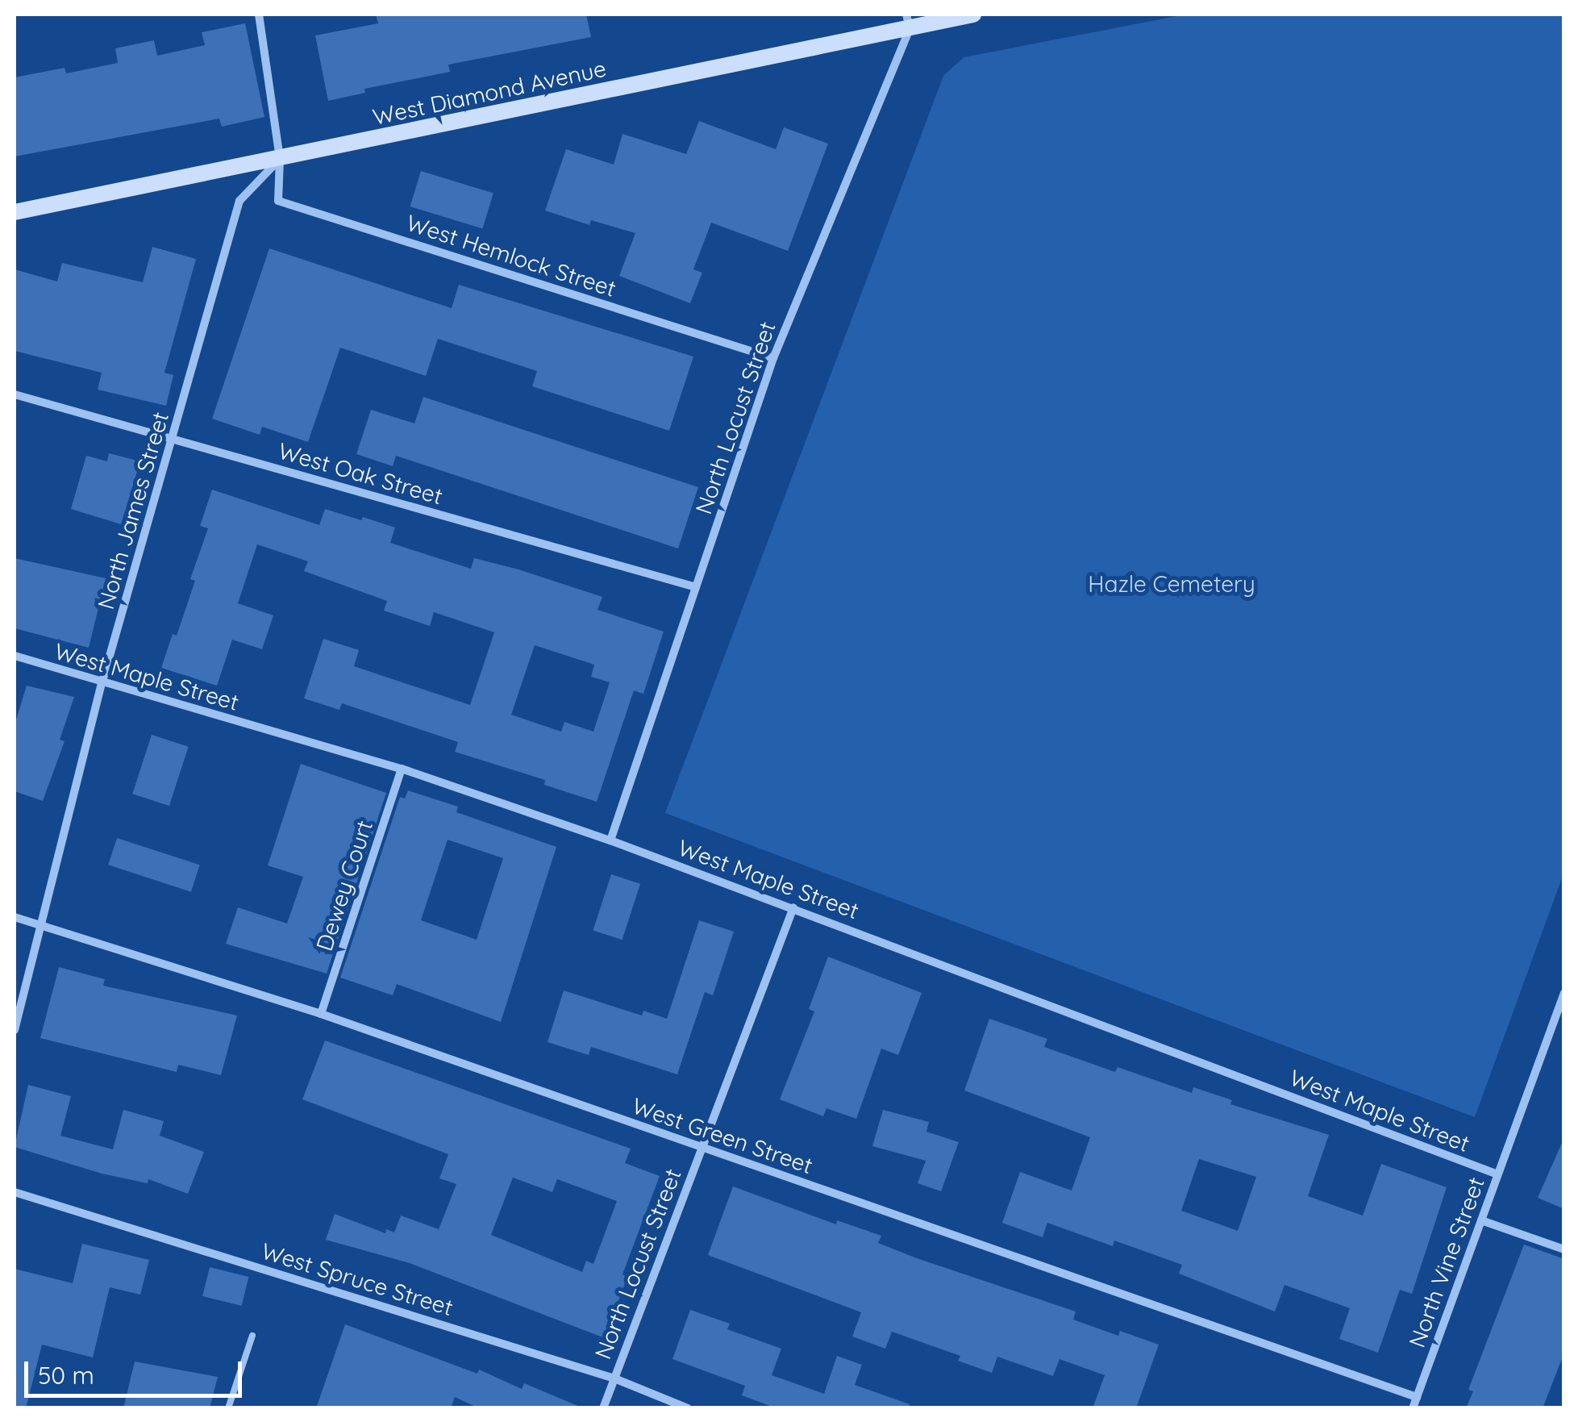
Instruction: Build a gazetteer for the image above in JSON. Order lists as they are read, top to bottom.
{
  "streets": {
    "street": [
      "West Diamond Avenue",
      "West Hemlock Street",
      "North Locust Street",
      "West Oak Street",
      "North James Street",
      "West Maple Street",
      "Dewey Court",
      "West Green Street",
      "North Vine Street",
      "West Spruce Street"
    ]
  },
  "crossings": [
    ["West Diamond Avenue", "West Hemlock Street"],
    ["West Diamond Avenue", "North Locust Street"],
    ["West Diamond Avenue", "North James Street"],
    ["West Hemlock Street", "North Locust Street"],
    ["West Hemlock Street", "North James Street"],
    ["North Locust Street", "West Oak Street"],
    ["North Locust Street", "West Maple Street"],
    ["North Locust Street", "West Green Street"],
    ["North Locust Street", "West Spruce Street"],
    ["West Oak Street", "North James Street"],
    ["North James Street", "West Maple Street"],
    ["North James Street", "West Green Street"],
    ["West Maple Street", "Dewey Court"],
    ["West Maple Street", "North Vine Street"],
    ["Dewey Court", "West Green Street"],
    ["West Green Street", "North Vine Street"]
  ],
  "parks": ["Hazle Cemetery"],
  "scale_bar": "50 m"
}
